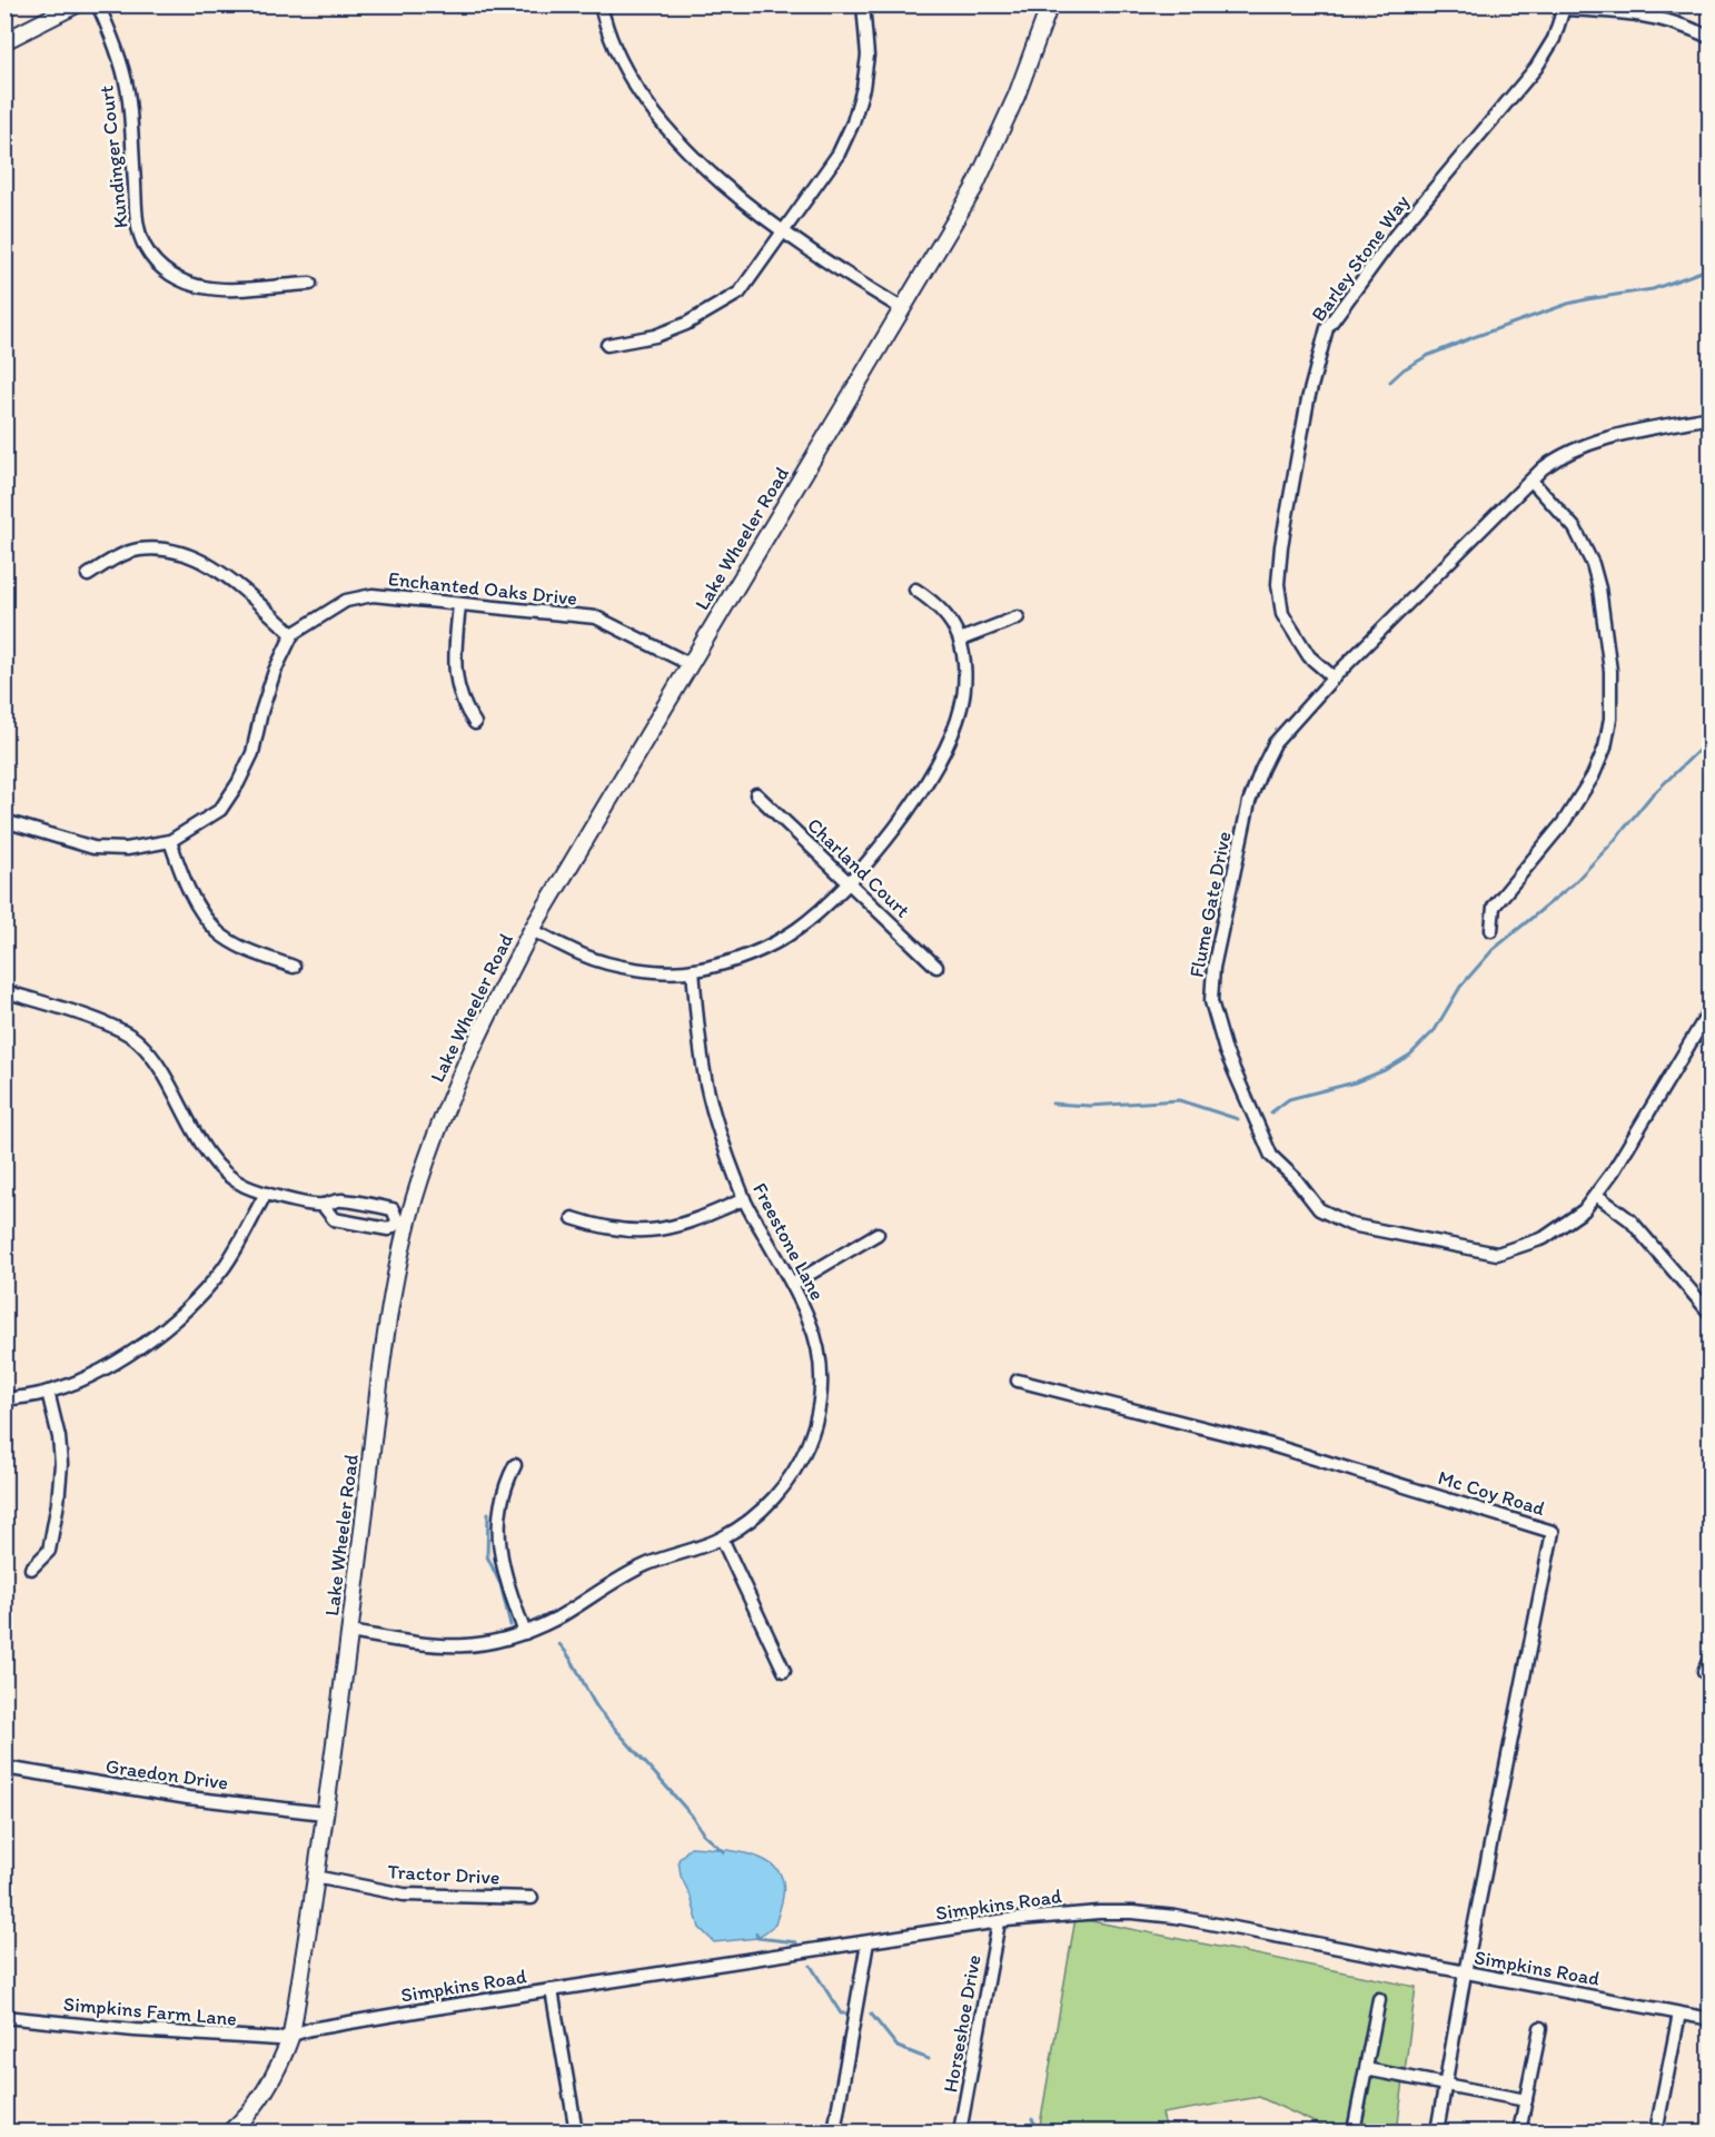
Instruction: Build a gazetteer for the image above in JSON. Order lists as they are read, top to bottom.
{
  "streets": {
    "street": [
      "Kundinger Court",
      "Barley Stone Way",
      "Lake Wheeler Road",
      "Enchanted Oaks Drive",
      "Charland Court",
      "Flume Gate Drive",
      "Freestone Lane",
      "Mc Coy Road",
      "Graedon Drive",
      "Tractor Drive",
      "Simpkins Road",
      "Simpkins Farm Lane",
      "Horseshoe Drive"
    ]
  },
  "crossings": [
    ["Barley Stone Way", "Flume Gate Drive"],
    ["Lake Wheeler Road", "Enchanted Oaks Drive"],
    ["Lake Wheeler Road", "Freestone Lane"],
    ["Lake Wheeler Road", "Graedon Drive"],
    ["Lake Wheeler Road", "Tractor Drive"],
    ["Lake Wheeler Road", "Simpkins Road"],
    ["Lake Wheeler Road", "Simpkins Farm Lane"],
    ["Mc Coy Road", "Simpkins Road"],
    ["Simpkins Road", "Simpkins Farm Lane"],
    ["Simpkins Road", "Horseshoe Drive"]
  ]
}
